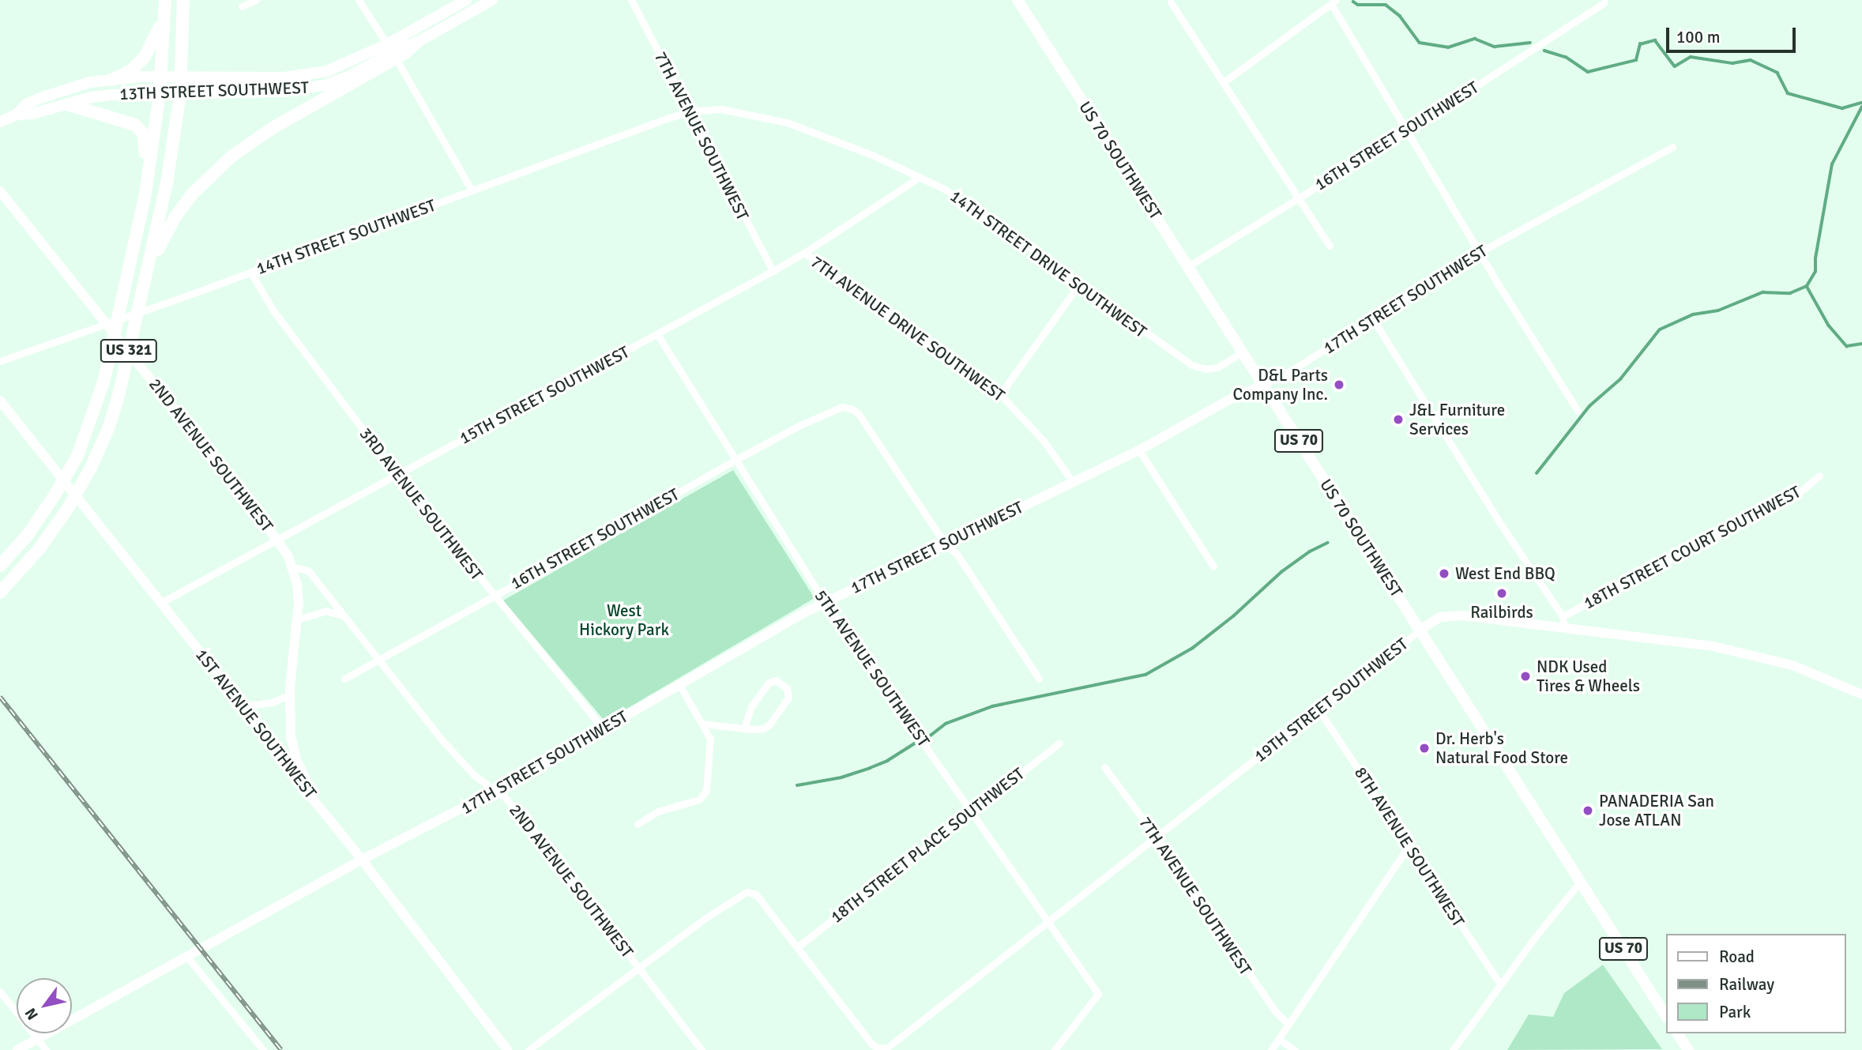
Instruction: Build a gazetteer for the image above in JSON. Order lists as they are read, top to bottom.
{
  "streets": {
    "highway": ["US 321"],
    "main road": ["13TH STREET SOUTHWEST", "US 70 SOUTHWEST", "US 70"],
    "street": [
      "7TH AVENUE SOUTHWEST",
      "16TH STREET SOUTHWEST",
      "14TH STREET SOUTHWEST",
      "14TH STREET DRIVE SOUTHWEST",
      "17TH STREET SOUTHWEST",
      "7TH AVENUE DRIVE SOUTHWEST",
      "15TH STREET SOUTHWEST",
      "2ND AVENUE SOUTHWEST",
      "3RD AVENUE SOUTHWEST",
      "18TH STREET COURT SOUTHWEST",
      "5TH AVENUE SOUTHWEST",
      "19TH STREET SOUTHWEST",
      "1ST AVENUE SOUTHWEST",
      "18TH STREET PLACE SOUTHWEST",
      "8TH AVENUE SOUTHWEST"
    ]
  },
  "crossings": [
    ["13TH STREET SOUTHWEST", "US 321"],
    ["7TH AVENUE SOUTHWEST", "14TH STREET SOUTHWEST"],
    ["7TH AVENUE SOUTHWEST", "14TH STREET DRIVE SOUTHWEST"],
    ["7TH AVENUE SOUTHWEST", "15TH STREET SOUTHWEST"],
    ["7TH AVENUE SOUTHWEST", "19TH STREET SOUTHWEST"],
    ["16TH STREET SOUTHWEST", "US 70 SOUTHWEST"],
    ["16TH STREET SOUTHWEST", "17TH STREET SOUTHWEST"],
    ["16TH STREET SOUTHWEST", "2ND AVENUE SOUTHWEST"],
    ["16TH STREET SOUTHWEST", "3RD AVENUE SOUTHWEST"],
    ["16TH STREET SOUTHWEST", "5TH AVENUE SOUTHWEST"],
    ["US 70 SOUTHWEST", "14TH STREET DRIVE SOUTHWEST"],
    ["US 70 SOUTHWEST", "17TH STREET SOUTHWEST"],
    ["US 70 SOUTHWEST", "US 70"],
    ["US 70 SOUTHWEST", "19TH STREET SOUTHWEST"],
    ["14TH STREET SOUTHWEST", "14TH STREET DRIVE SOUTHWEST"],
    ["14TH STREET SOUTHWEST", "2ND AVENUE SOUTHWEST"],
    ["14TH STREET SOUTHWEST", "3RD AVENUE SOUTHWEST"],
    ["14TH STREET DRIVE SOUTHWEST", "15TH STREET SOUTHWEST"],
    ["17TH STREET SOUTHWEST", "7TH AVENUE DRIVE SOUTHWEST"],
    ["17TH STREET SOUTHWEST", "2ND AVENUE SOUTHWEST"],
    ["17TH STREET SOUTHWEST", "3RD AVENUE SOUTHWEST"],
    ["17TH STREET SOUTHWEST", "5TH AVENUE SOUTHWEST"],
    ["17TH STREET SOUTHWEST", "1ST AVENUE SOUTHWEST"],
    ["7TH AVENUE DRIVE SOUTHWEST", "15TH STREET SOUTHWEST"],
    ["15TH STREET SOUTHWEST", "2ND AVENUE SOUTHWEST"],
    ["15TH STREET SOUTHWEST", "3RD AVENUE SOUTHWEST"],
    ["15TH STREET SOUTHWEST", "5TH AVENUE SOUTHWEST"],
    ["15TH STREET SOUTHWEST", "1ST AVENUE SOUTHWEST"],
    ["2ND AVENUE SOUTHWEST", "1ST AVENUE SOUTHWEST"],
    ["5TH AVENUE SOUTHWEST", "19TH STREET SOUTHWEST"],
    ["5TH AVENUE SOUTHWEST", "18TH STREET PLACE SOUTHWEST"],
    ["19TH STREET SOUTHWEST", "18TH STREET PLACE SOUTHWEST"],
    ["19TH STREET SOUTHWEST", "8TH AVENUE SOUTHWEST"]
  ],
  "parks": ["West Hickory Park"],
  "places": [
    "D&L Parts Company Inc.",
    "J&L Furniture Services",
    "West End BBQ",
    "Railbirds",
    "NDK Used Tires & Wheels",
    "Dr. Herb's Natural Food Store",
    "PANADERIA San Jose ATLAN"
  ],
  "legend": ["Road", "Railway", "Park"],
  "scale_bar": "100 m",
  "north": "bottom left"
}
